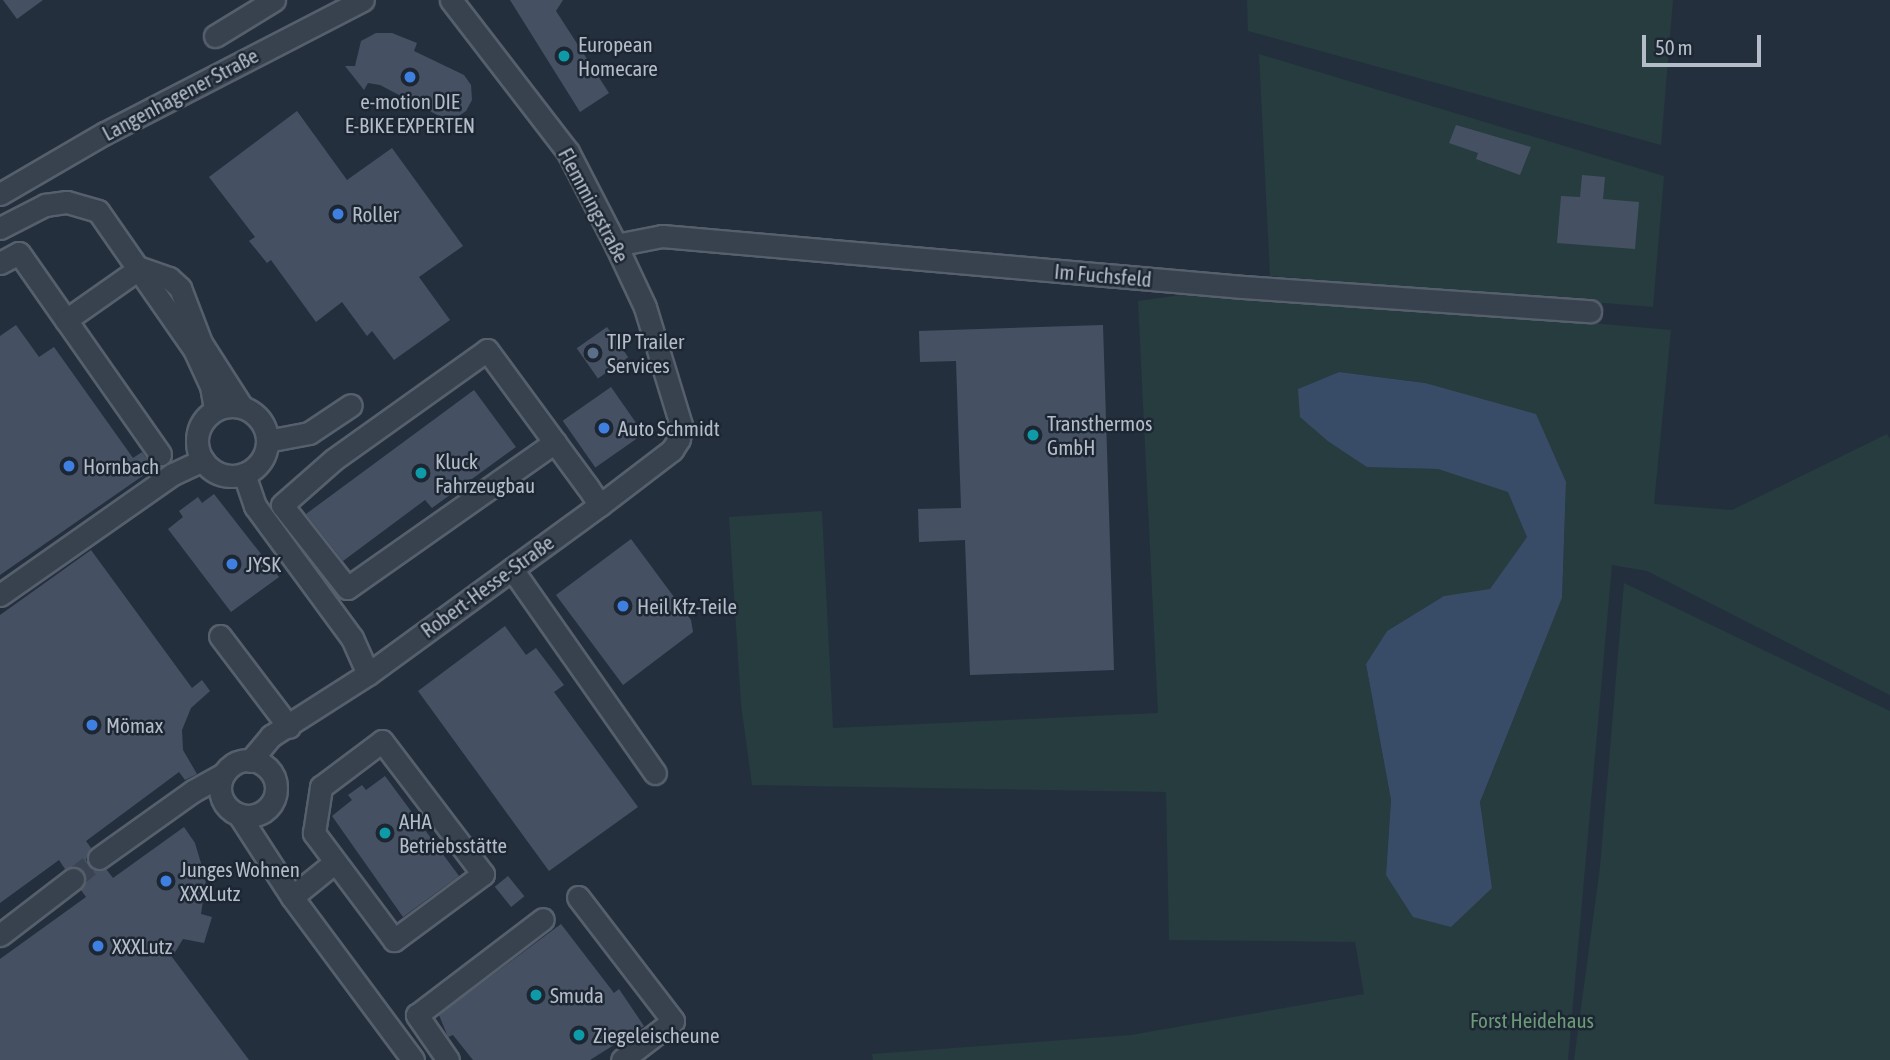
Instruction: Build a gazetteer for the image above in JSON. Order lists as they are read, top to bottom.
{
  "streets": {
    "street": [
      "Langenhagener Straße",
      "Flemmingstraße",
      "Im Fuchsfeld",
      "Robert-Hesse-Straße"
    ]
  },
  "crossings": [
    ["Flemmingstraße", "Im Fuchsfeld"],
    ["Flemmingstraße", "Robert-Hesse-Straße"]
  ],
  "parks": ["Forst Heidehaus"],
  "places": [
    "European Homecare",
    "e-motion DIE E-BIKE EXPERTEN",
    "Roller",
    "TIP Trailer Services",
    "Auto Schmidt",
    "Transthermos GmbH",
    "Hornbach",
    "Kluck Fahrzeugbau",
    "JYSK",
    "Heil Kfz-Teile",
    "Mömax",
    "AHA Betriebsstätte",
    "Junges Wohnen XXXLutz",
    "XXXLutz",
    "Smuda",
    "Ziegeleischeune"
  ],
  "scale_bar": "50 m"
}
